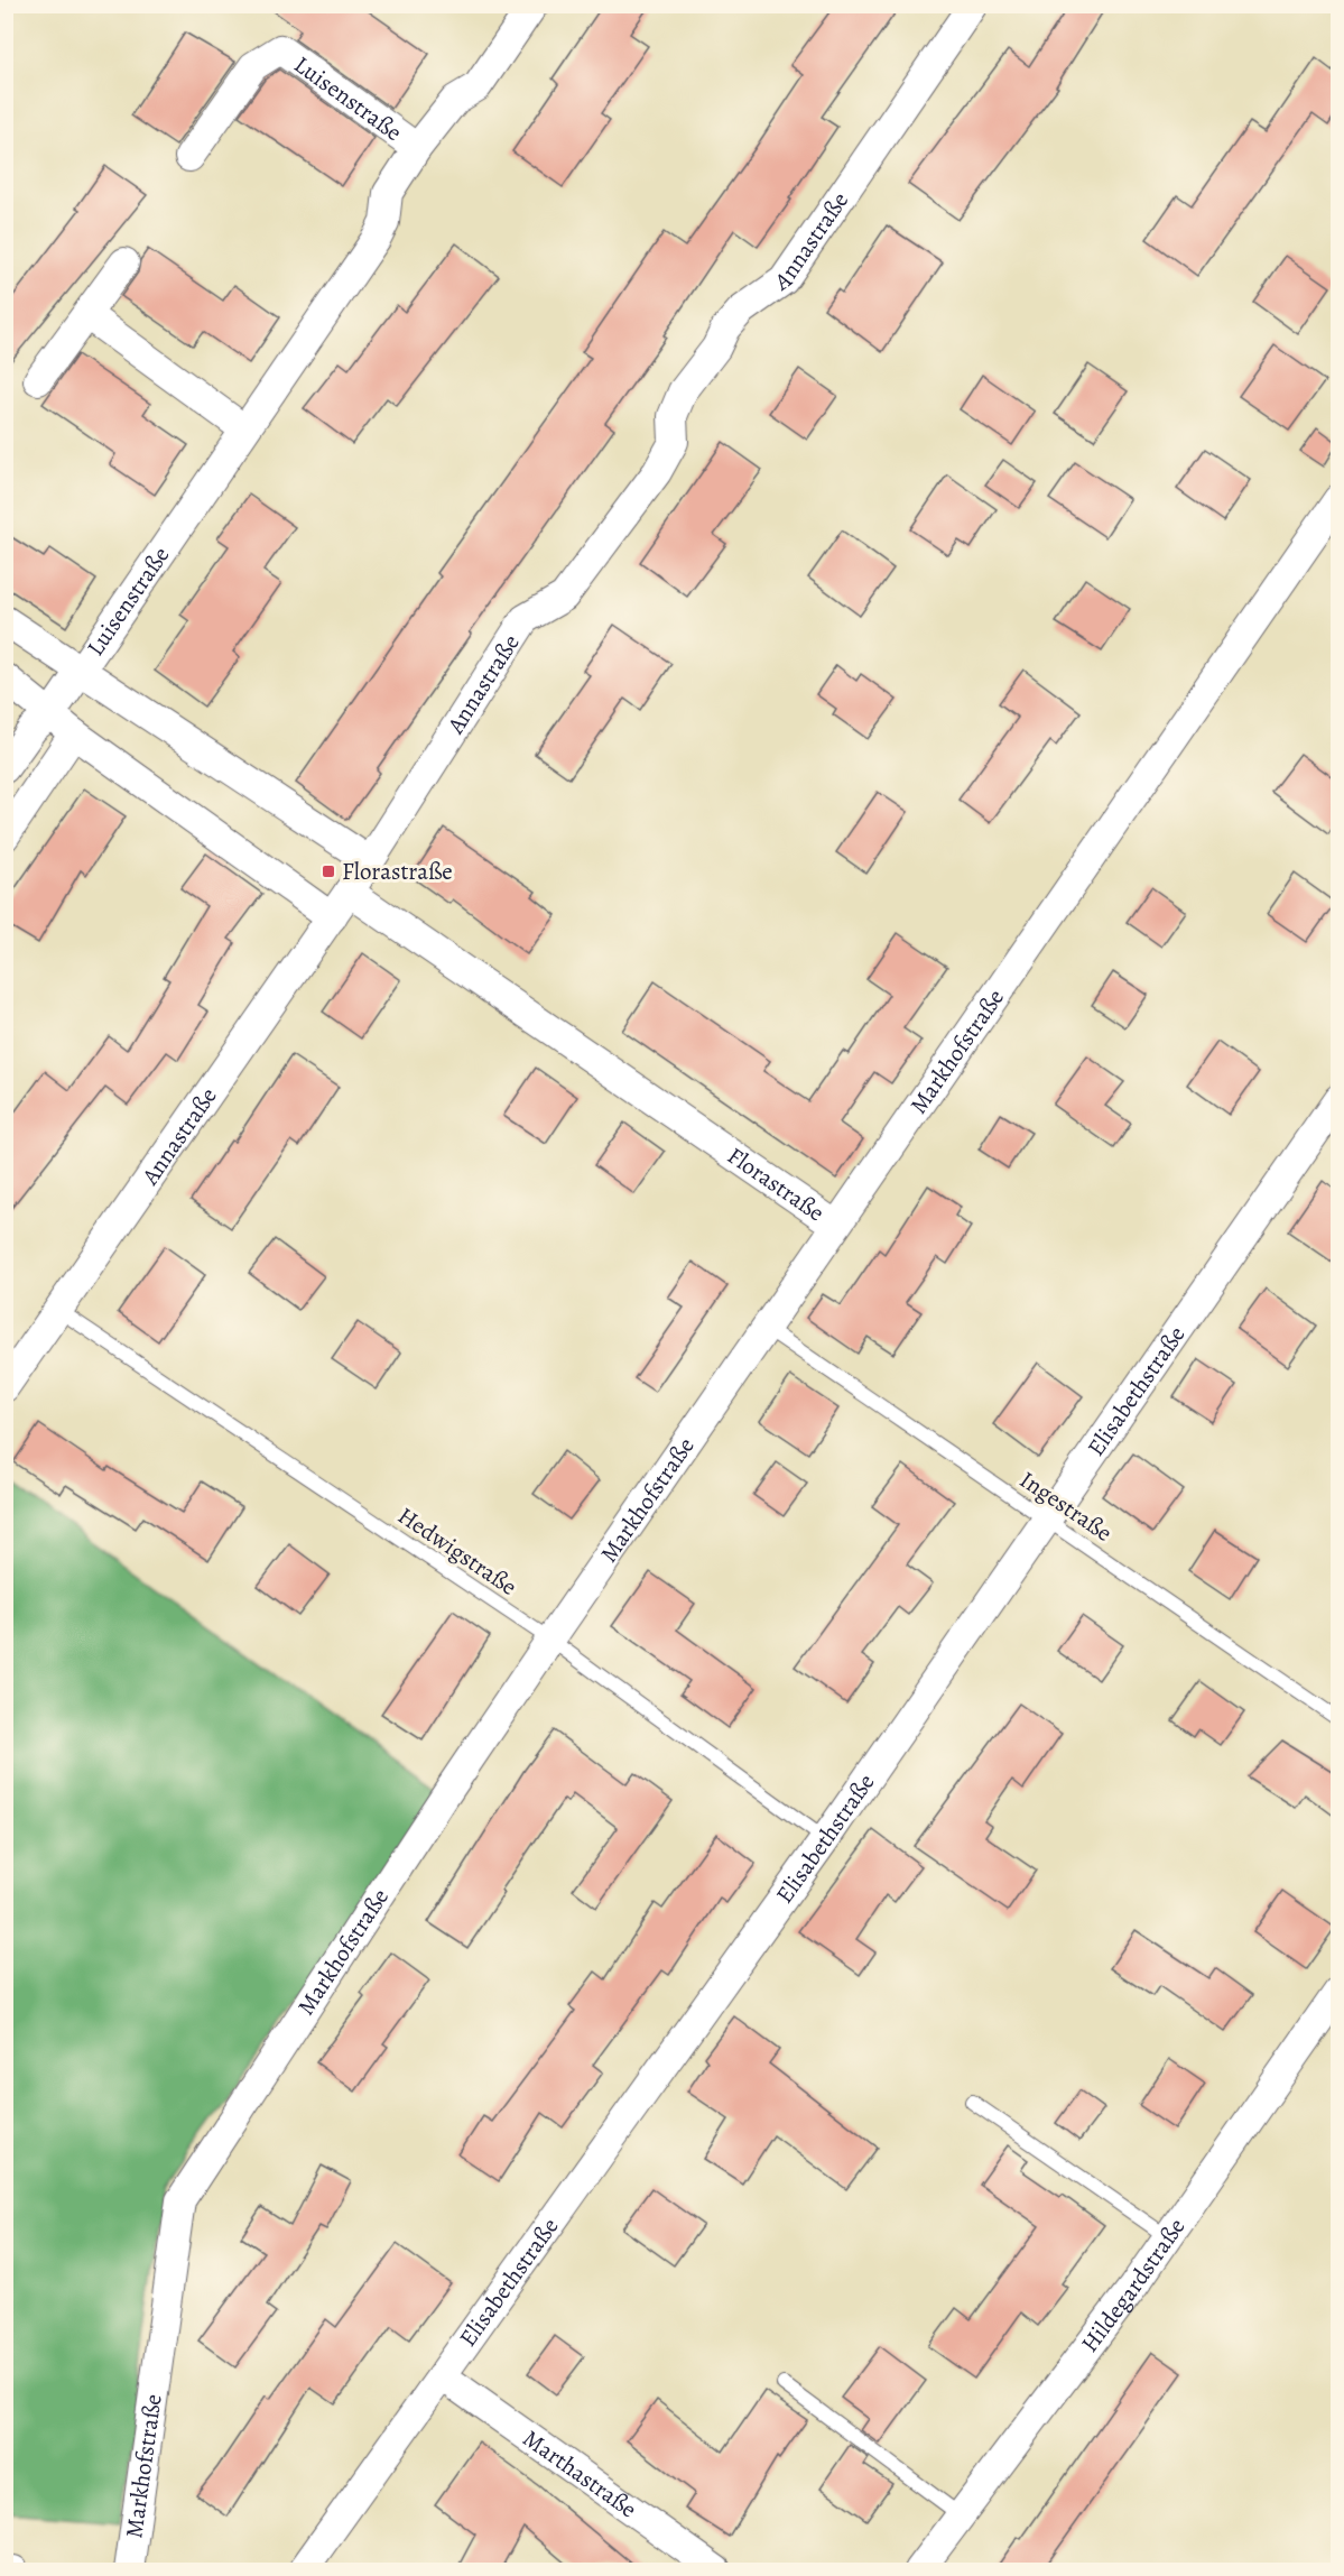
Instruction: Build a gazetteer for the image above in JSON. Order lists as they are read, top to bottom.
{
  "streets": {
    "street": [
      "Luisenstraße",
      "Annastraße",
      "Markhofstraße",
      "Florastraße",
      "Elisabethstraße",
      "Hildegardstraße",
      "Marthastraße"
    ],
    "lane": ["Ingestraße", "Hedwigstraße"]
  },
  "crossings": [
    ["Annastraße", "Florastraße"],
    ["Annastraße", "Hedwigstraße"],
    ["Markhofstraße", "Florastraße"],
    ["Markhofstraße", "Ingestraße"],
    ["Markhofstraße", "Hedwigstraße"],
    ["Elisabethstraße", "Ingestraße"],
    ["Elisabethstraße", "Hedwigstraße"],
    ["Elisabethstraße", "Marthastraße"]
  ],
  "places": {
    "transit": ["Florastraße"]
  }
}
